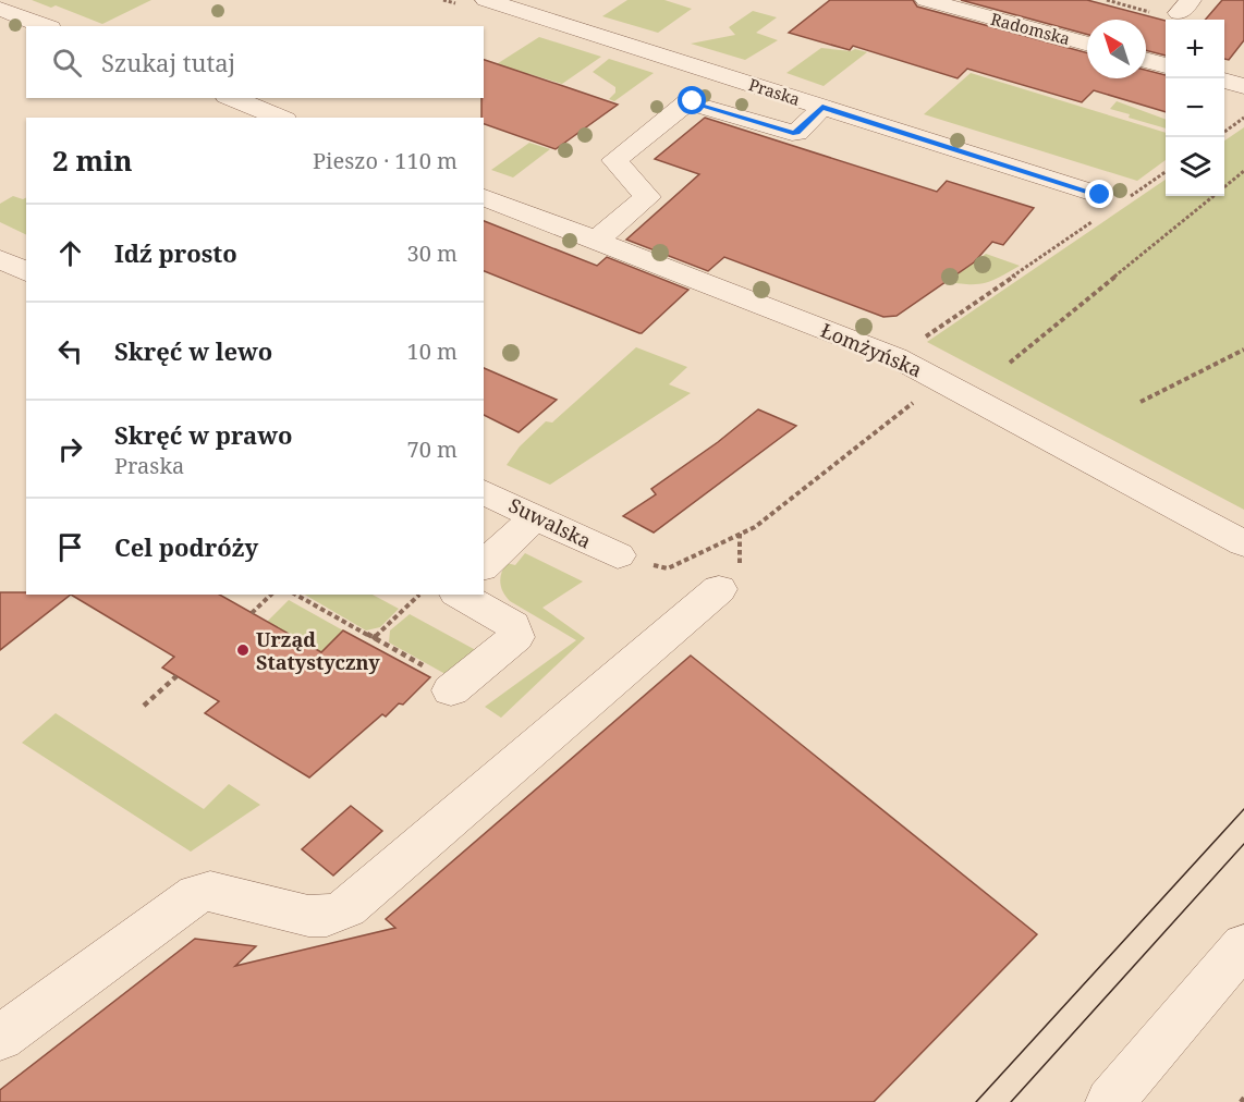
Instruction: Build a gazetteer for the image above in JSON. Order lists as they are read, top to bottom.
{
  "streets": {
    "street": [
      "Radomska",
      "Praska",
      "Łomżyńska",
      "Suwalska"
    ]
  },
  "places": ["Urząd Statystyczny"],
  "north": "top left",
  "page": {
    "map_buttons": ["+", "−"],
    "search": "Szukaj tutaj",
    "heading": ["2 min", "Pieszo · 110 m"],
    "list": [
      ["Idź prosto", "30 m"],
      ["Skręć w lewo", "10 m"],
      ["Skręć w prawo", "Praska", "70 m"],
      "Cel podróży"
    ]
  }
}
